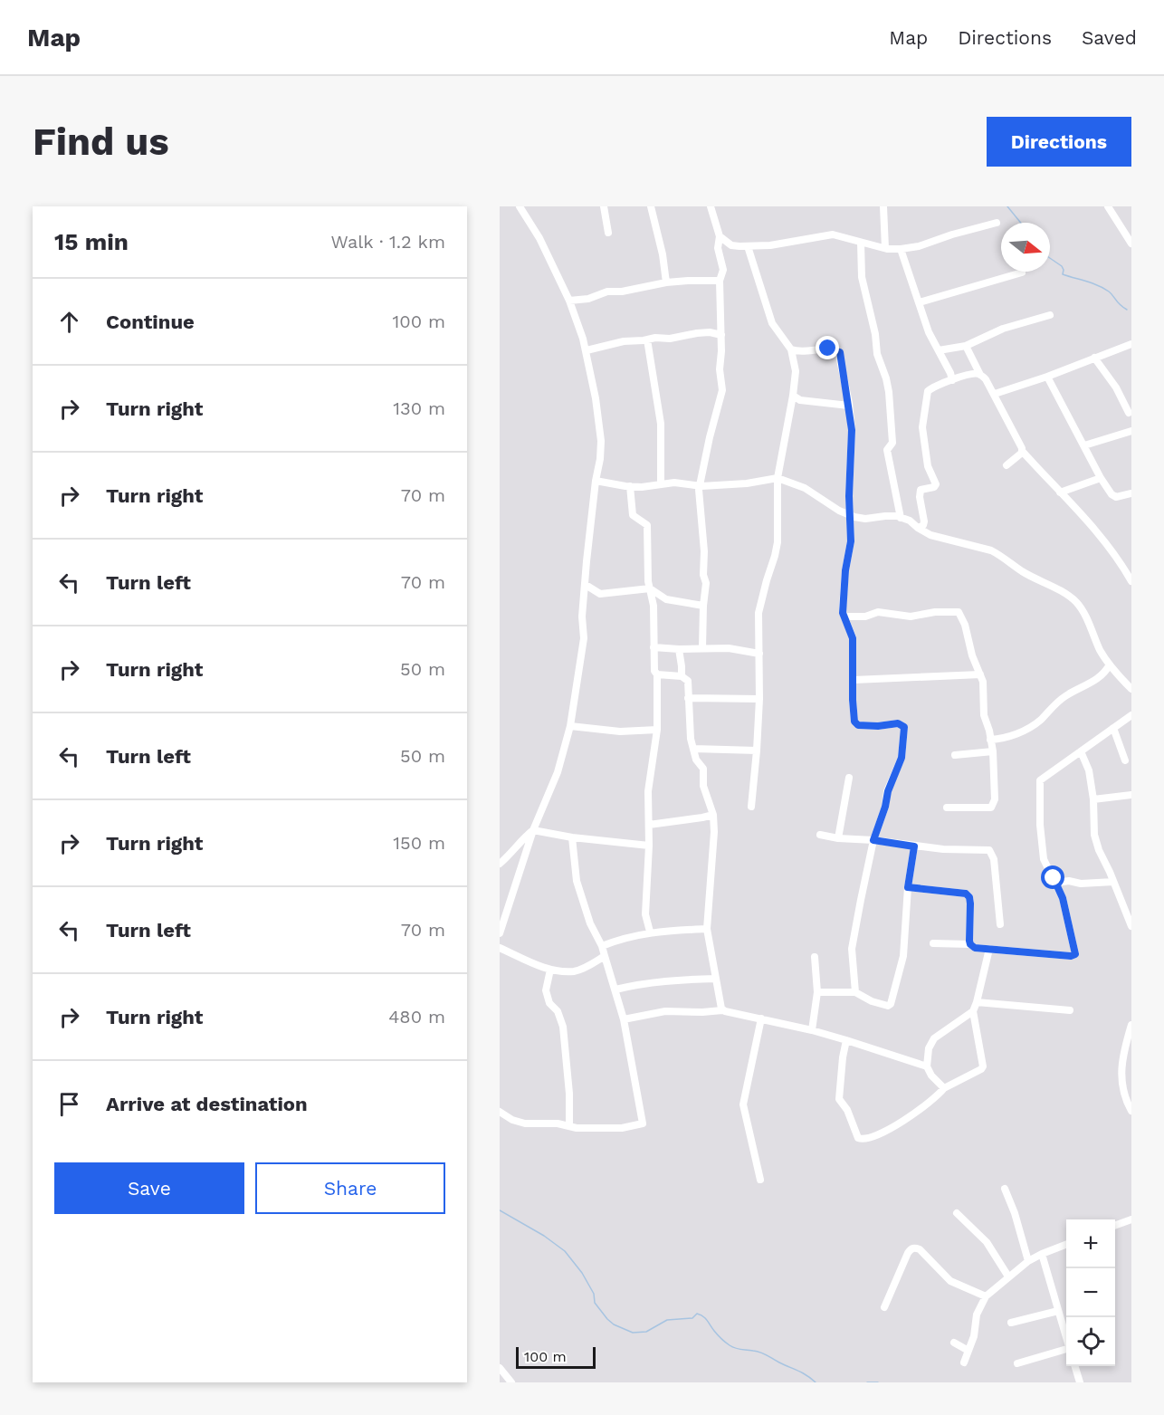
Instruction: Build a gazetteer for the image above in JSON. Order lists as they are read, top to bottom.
{
  "scale_bar": "100 m",
  "north": "right",
  "page": {
    "header": "Map",
    "nav": ["Map", "Directions", "Saved"],
    "buttons": [
      "Directions",
      ["Save", "Share"]
    ],
    "title": "Find us",
    "heading": ["15 min", "Walk · 1.2 km"],
    "list": [
      ["Continue", "100 m"],
      ["Turn right", "130 m"],
      ["Turn right", "70 m"],
      ["Turn left", "70 m"],
      ["Turn right", "50 m"],
      ["Turn left", "50 m"],
      ["Turn right", "150 m"],
      ["Turn left", "70 m"],
      ["Turn right", "480 m"],
      "Arrive at destination"
    ],
    "map_buttons": ["+", "−"],
    "scale": "100 m"
  }
}
